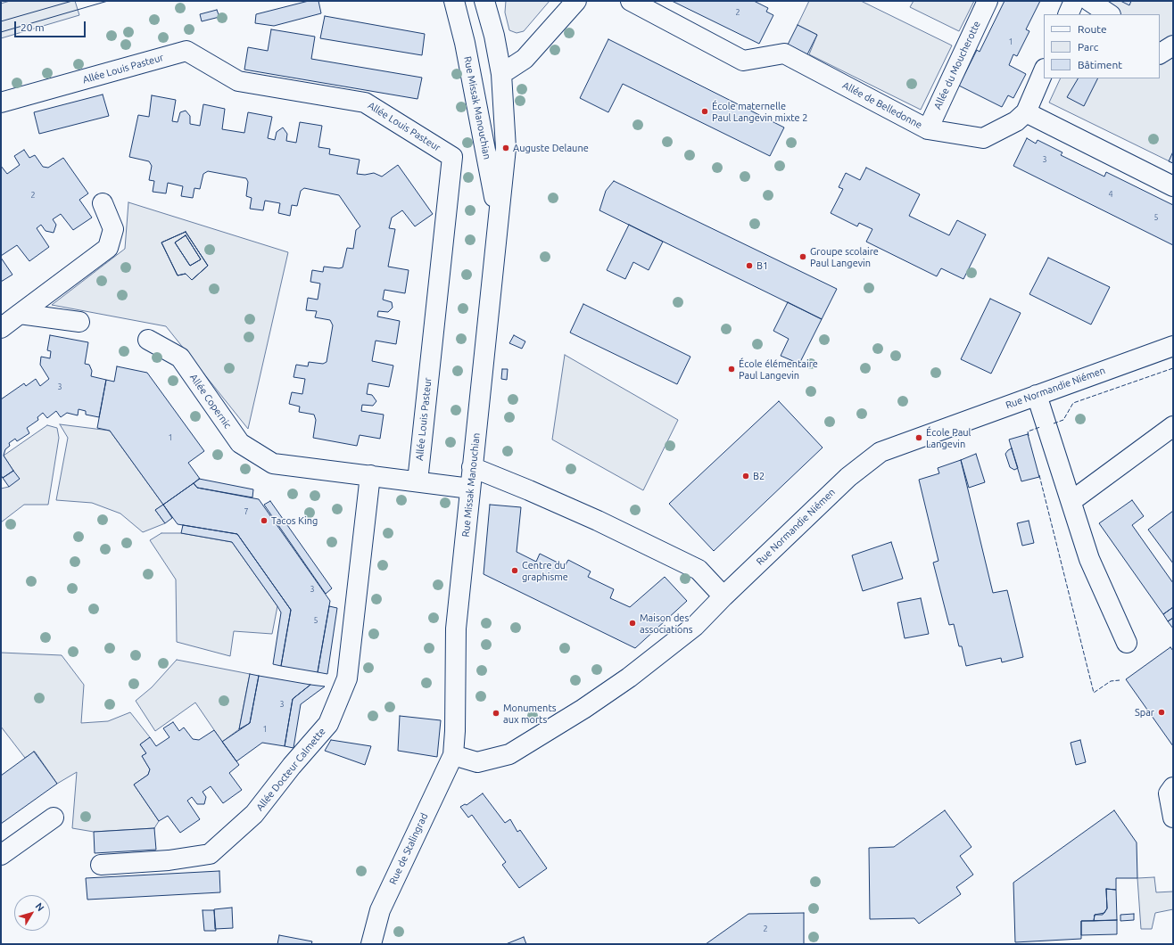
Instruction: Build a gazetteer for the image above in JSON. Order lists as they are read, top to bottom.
{
  "streets": {
    "street": [
      "Allée du Moucherotte",
      "Allée Louis Pasteur",
      "Allée de Belledonne",
      "Rue Missak Manouchian",
      "Rue Normandie Niémen",
      "Allée Copernic",
      "Allée Docteur Calmette",
      "Rue de Stalingrad"
    ]
  },
  "crossings": [
    ["Allée du Moucherotte", "Allée de Belledonne"],
    ["Rue Missak Manouchian", "Rue Normandie Niémen"],
    ["Rue Missak Manouchian", "Rue de Stalingrad"],
    ["Rue Normandie Niémen", "Rue de Stalingrad"],
    ["Allée Copernic", "Allée Docteur Calmette"]
  ],
  "places": [
    "École maternelle Paul Langevin mixte 2",
    "Auguste Delaune",
    "Groupe scolaire Paul Langevin",
    "B1",
    "École élémentaire Paul Langevin",
    "École Paul Langevin",
    "B2",
    "Tacos King",
    "Centre du graphisme",
    "Maison des associations",
    "Spar",
    "Monuments aux morts"
  ],
  "house_numbers": [
    "2",
    "1",
    "3",
    "4",
    "2",
    "5",
    "3",
    "1",
    "7",
    "3",
    "5",
    "3",
    "1",
    "2"
  ],
  "legend": ["Route", "Parc", "Bâtiment"],
  "scale_bar": "20 m",
  "north": "top right"
}
